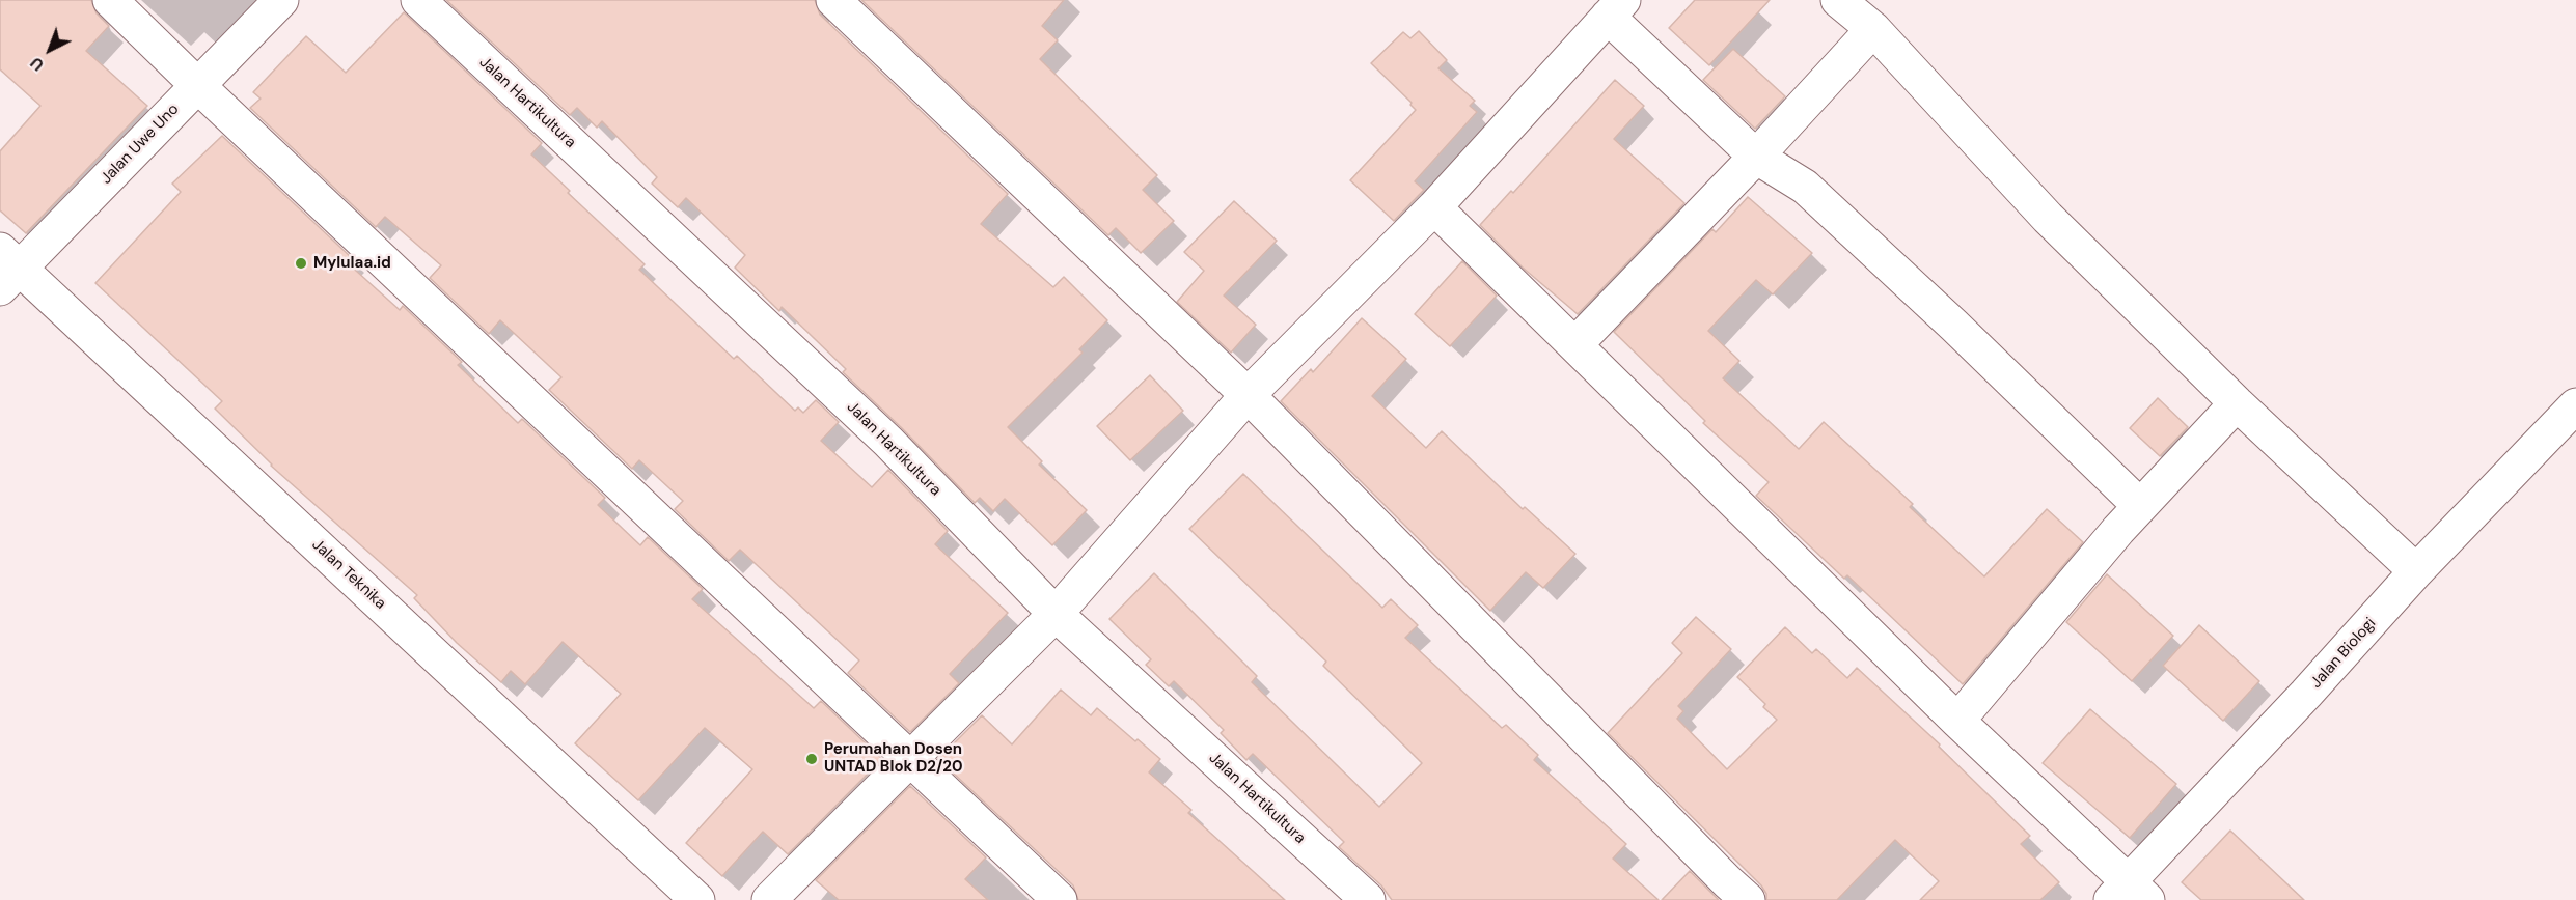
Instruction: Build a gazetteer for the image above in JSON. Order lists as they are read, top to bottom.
{
  "streets": {
    "street": [
      "Jalan Hartikultura",
      "Jalan Uwe Uno",
      "Jalan Teknika",
      "Jalan Biologi"
    ]
  },
  "crossings": [
    ["Jalan Uwe Uno", "Jalan Teknika"]
  ],
  "places": ["Mylulaa.id", "Perumahan Dosen UNTAD Blok D2/20"],
  "north": "bottom left"
}
